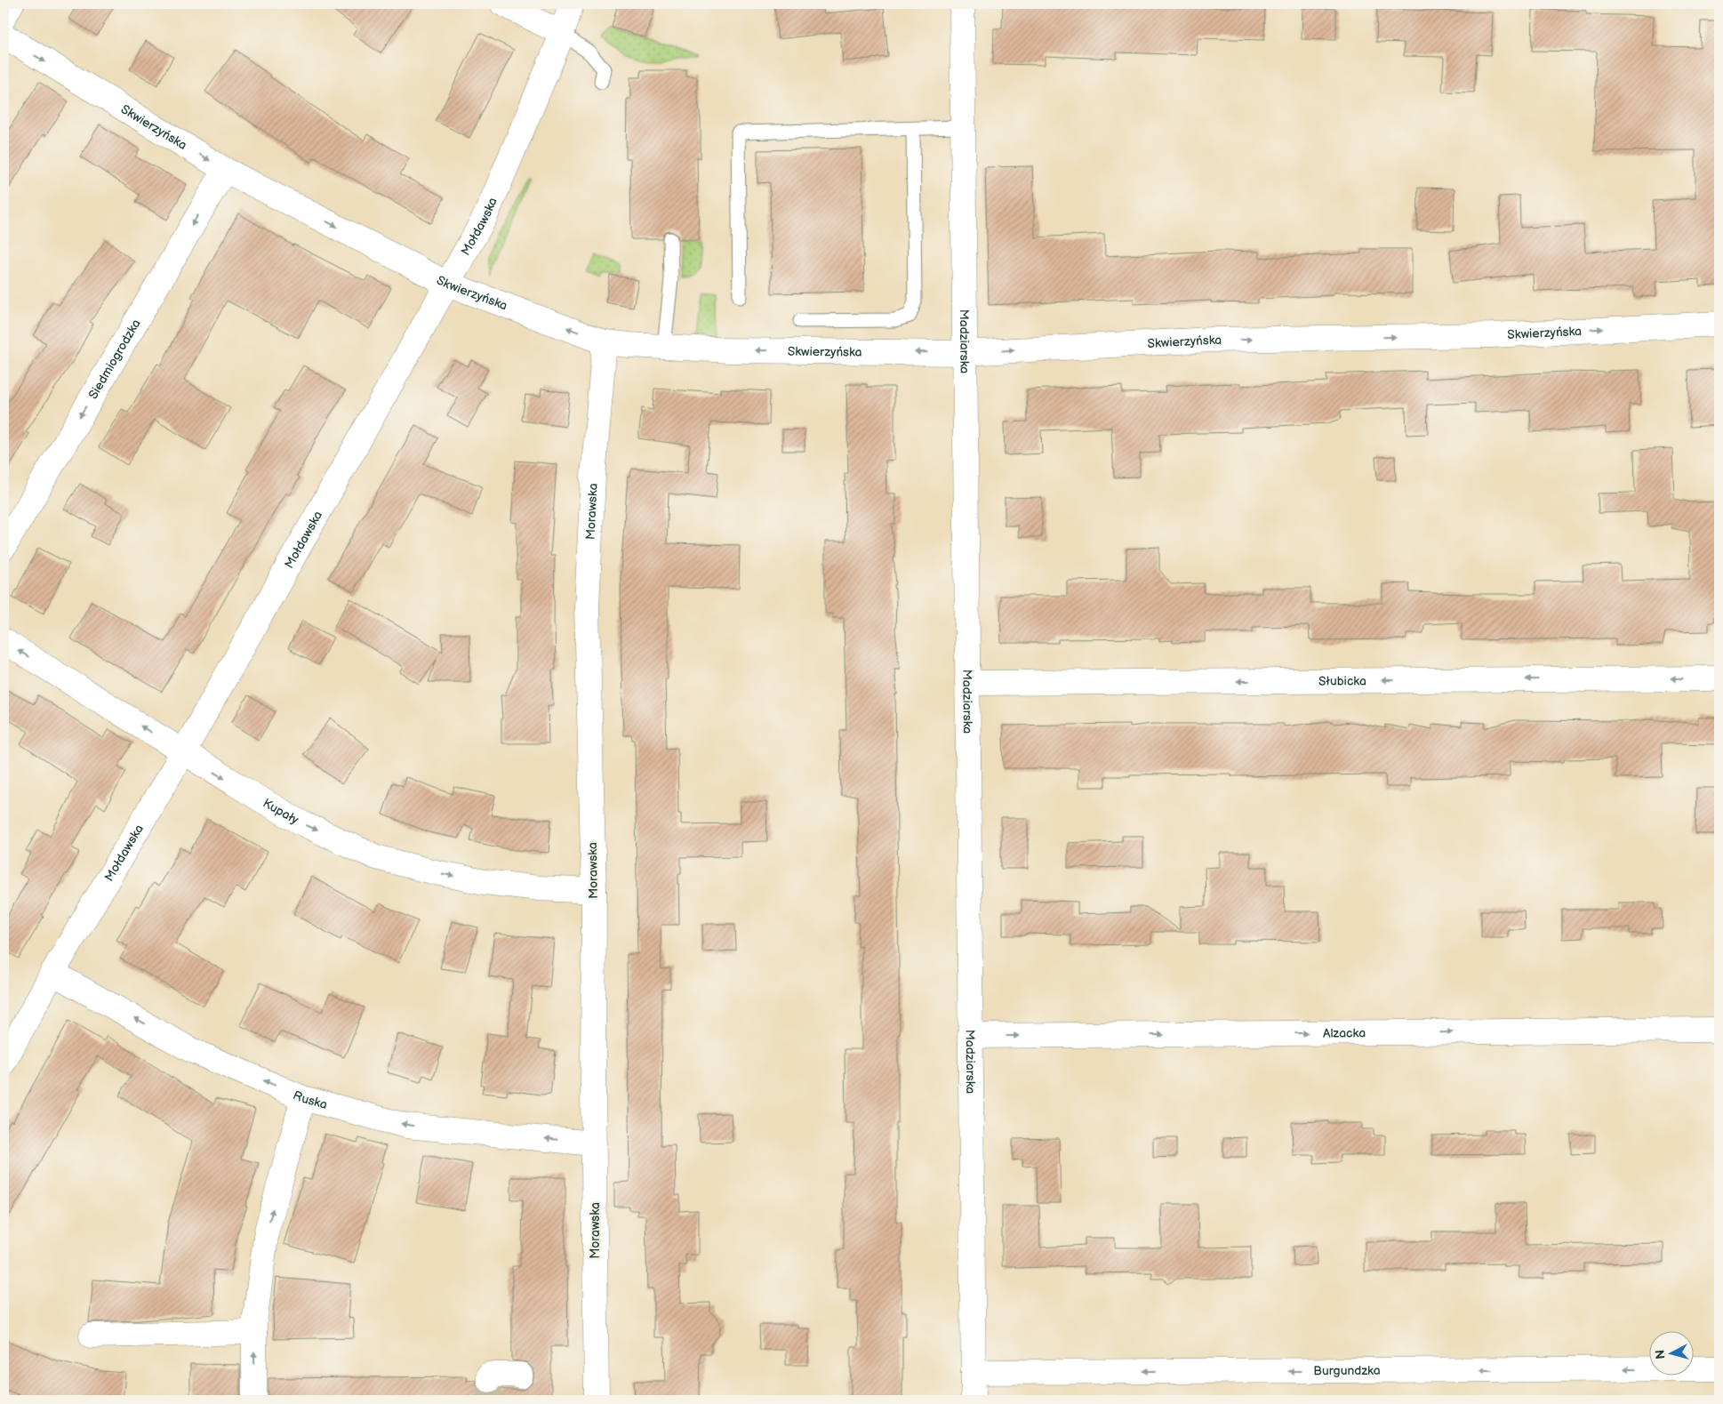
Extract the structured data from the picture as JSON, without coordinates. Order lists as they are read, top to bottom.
{
  "streets": {
    "street": [
      "Skwierzyńska",
      "Mołdawska",
      "Madziarska",
      "Siedmiogrodzka",
      "Morawska",
      "Słubicka",
      "Kupały",
      "Alzacka",
      "Ruska",
      "Burgundzka"
    ]
  },
  "crossings": [
    ["Skwierzyńska", "Mołdawska"],
    ["Skwierzyńska", "Madziarska"],
    ["Skwierzyńska", "Siedmiogrodzka"],
    ["Skwierzyńska", "Morawska"],
    ["Mołdawska", "Kupały"],
    ["Mołdawska", "Ruska"],
    ["Madziarska", "Słubicka"],
    ["Madziarska", "Alzacka"],
    ["Madziarska", "Burgundzka"],
    ["Morawska", "Kupały"],
    ["Morawska", "Ruska"]
  ],
  "one_way": [
    "Siedmiogrodzka",
    "Słubicka",
    "Alzacka",
    "Ruska",
    "Burgundzka"
  ],
  "north": "left"
}
